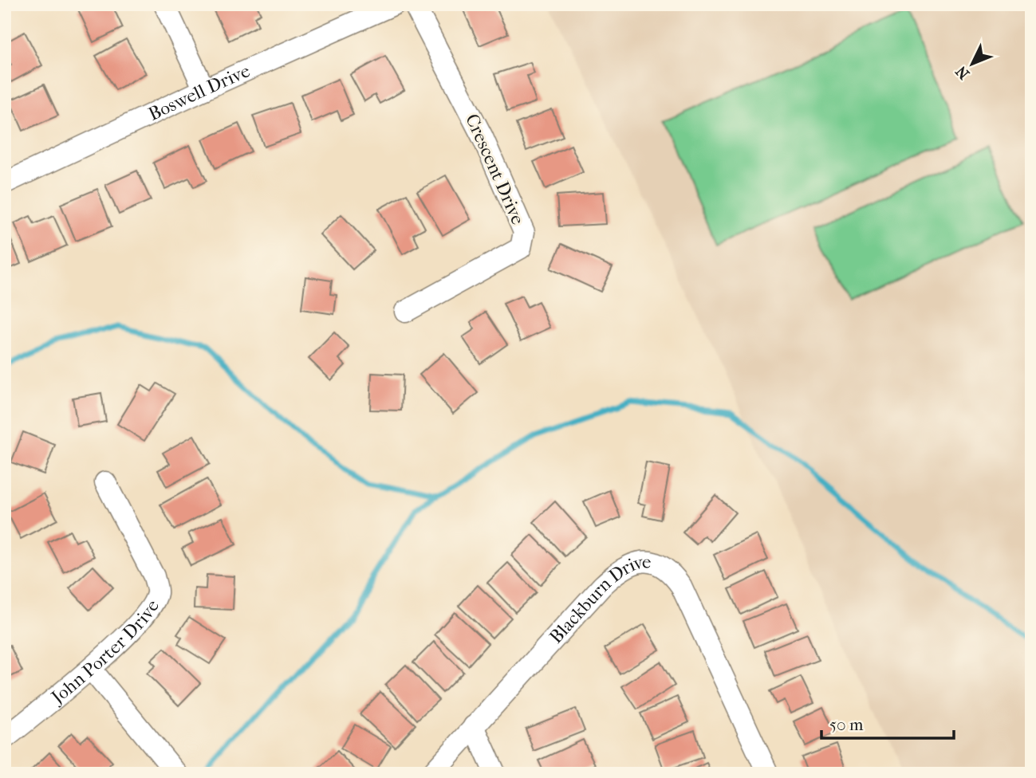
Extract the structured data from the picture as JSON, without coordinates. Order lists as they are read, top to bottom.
{
  "streets": {
    "street": [
      "Boswell Drive",
      "Crescent Drive",
      "Blackburn Drive",
      "John Porter Drive"
    ]
  },
  "scale_bar": "50 m",
  "north": "bottom left"
}
